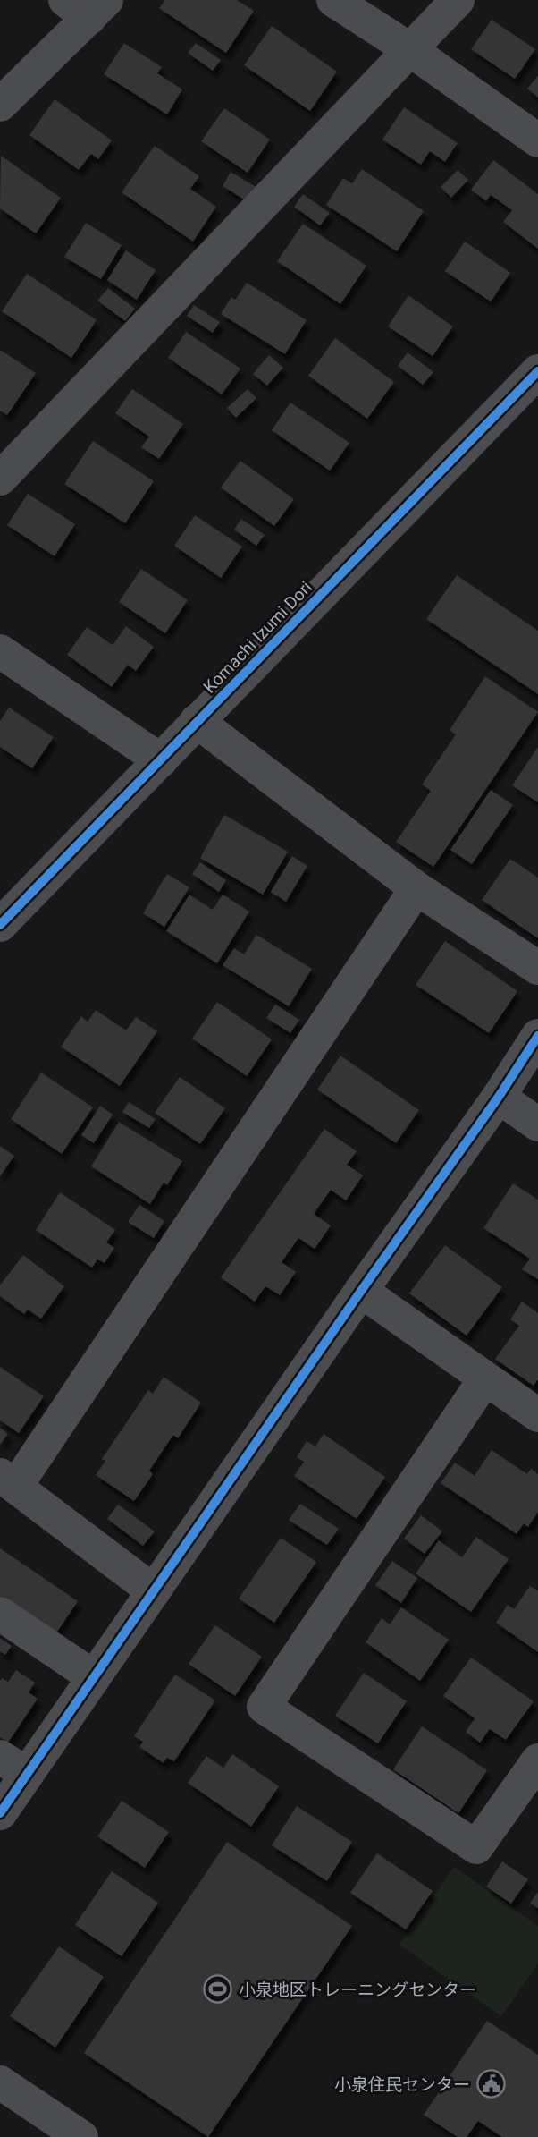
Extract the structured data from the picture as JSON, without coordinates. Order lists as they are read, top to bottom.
{
  "streets": {
    "street": ["Komachi Izumi Dori"]
  },
  "places": {
    "sports": ["小泉地区トレーニングセンター"],
    "public building": ["小泉住民センター"]
  }
}
